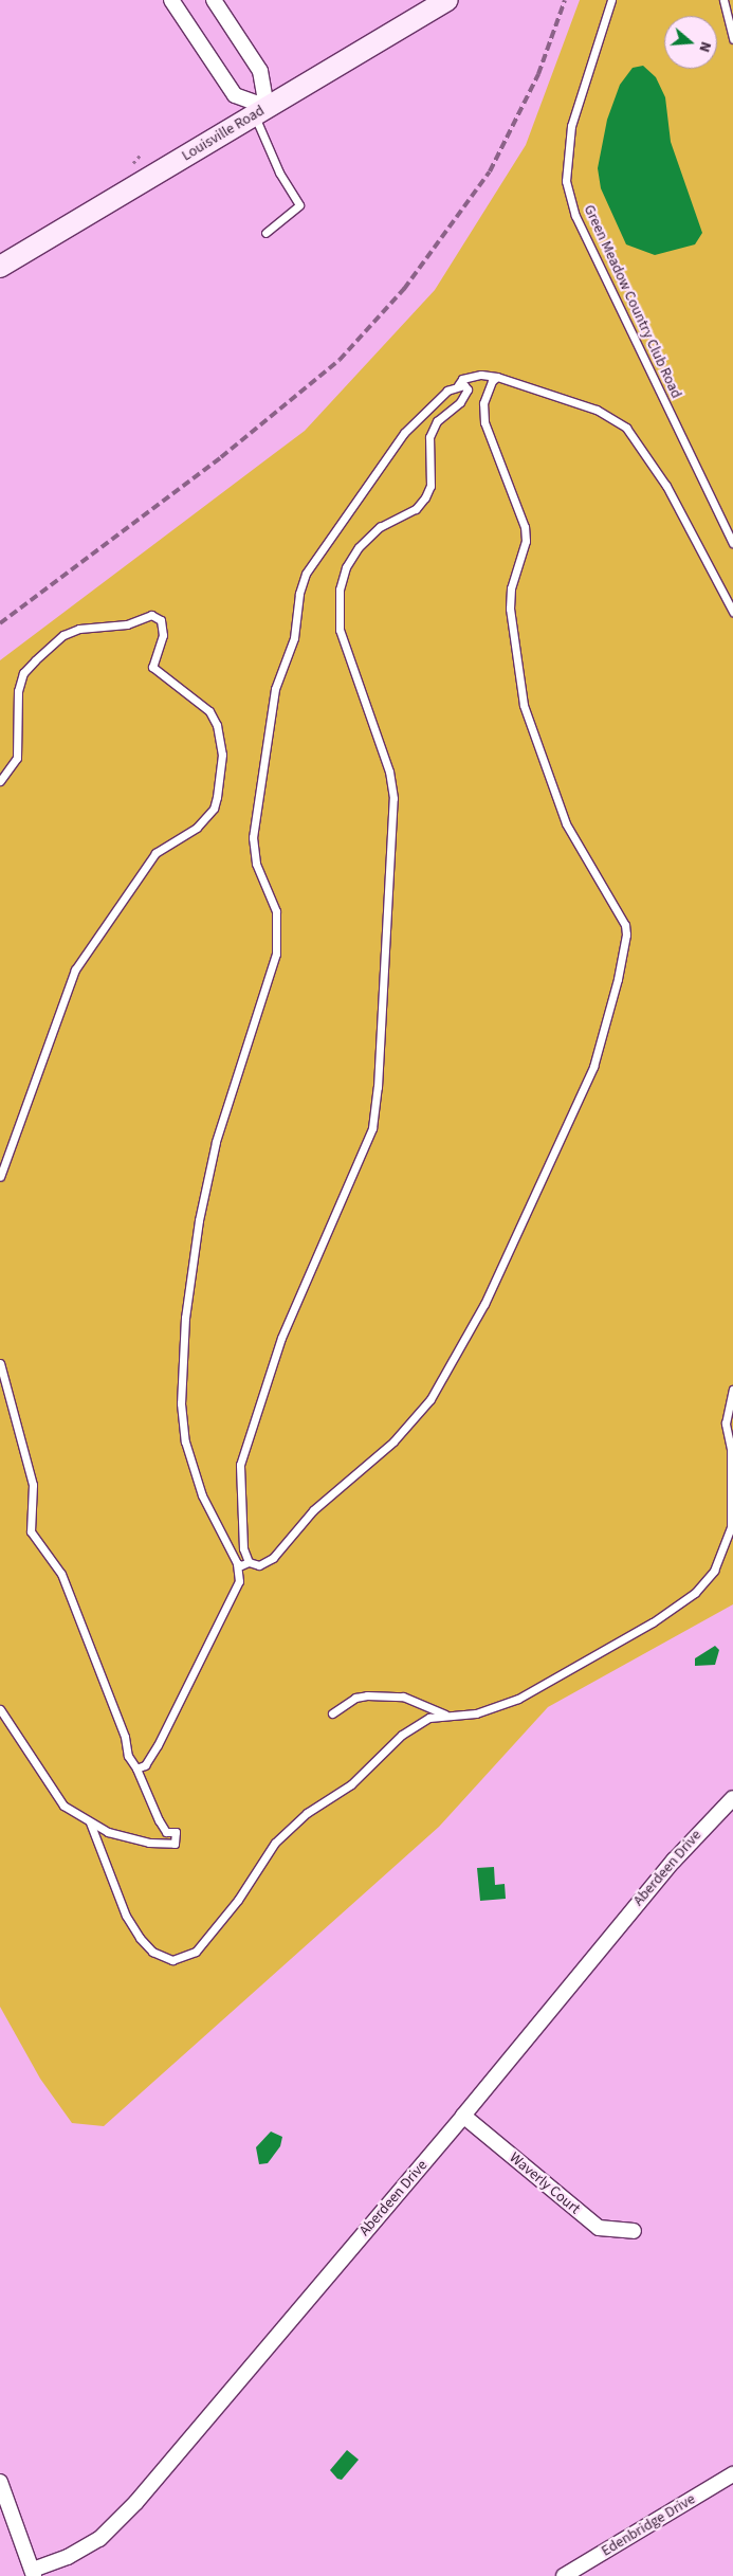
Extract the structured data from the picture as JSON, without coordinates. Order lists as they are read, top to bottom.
{
  "streets": {
    "main road": ["Louisville Road"],
    "street": ["Aberdeen Drive", "Waverly Court", "Edenbridge Drive"],
    "lane": ["Green Meadow Country Club Road"]
  },
  "crossings": [
    ["Aberdeen Drive", "Waverly Court"]
  ],
  "north": "right"
}
